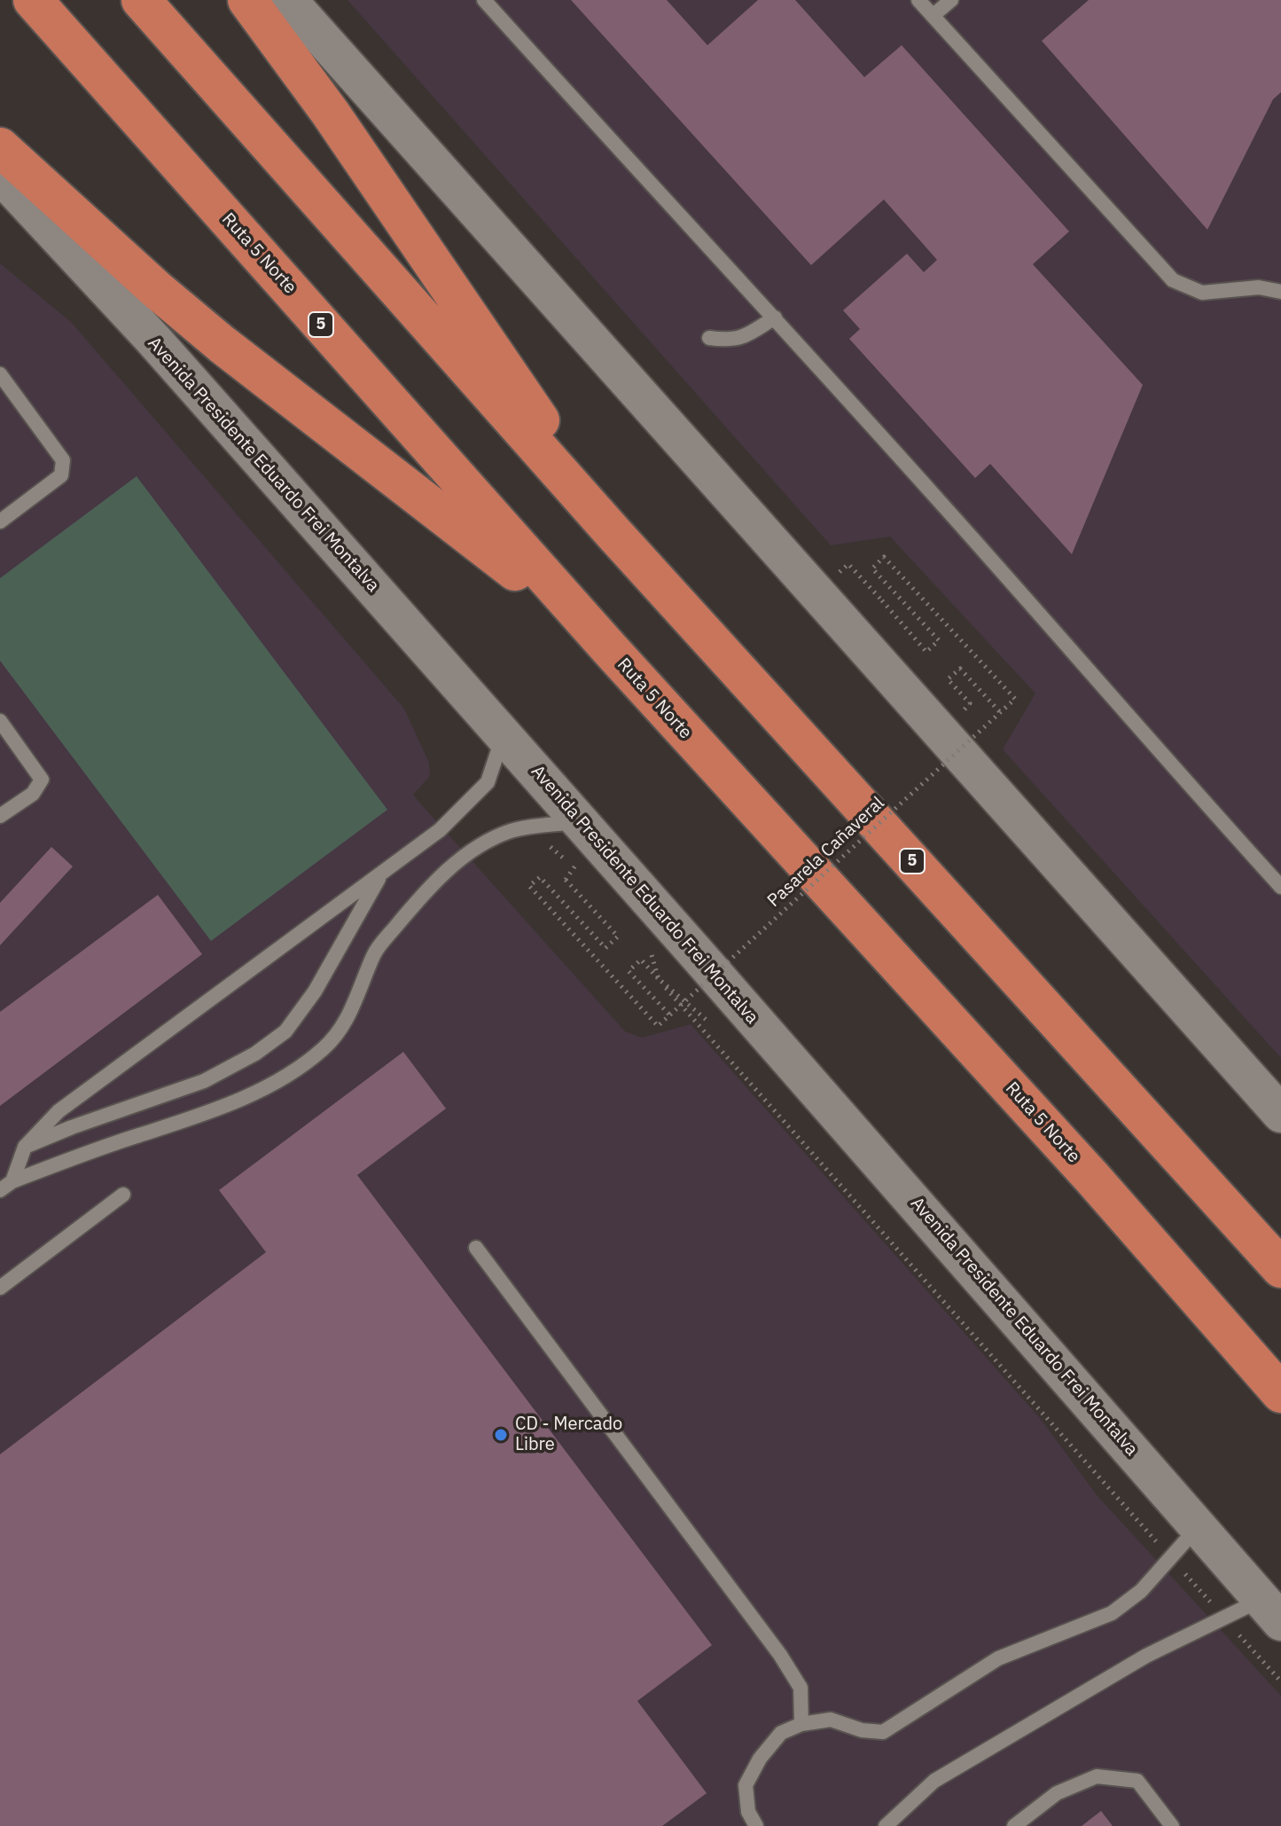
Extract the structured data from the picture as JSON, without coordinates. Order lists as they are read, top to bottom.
{
  "streets": {
    "highway": ["Ruta 5 Norte", "5"],
    "main road": ["Avenida Presidente Eduardo Frei Montalva"],
    "path": ["Pasarela Cañaveral"]
  },
  "places": ["CD - Mercado Libre"]
}
